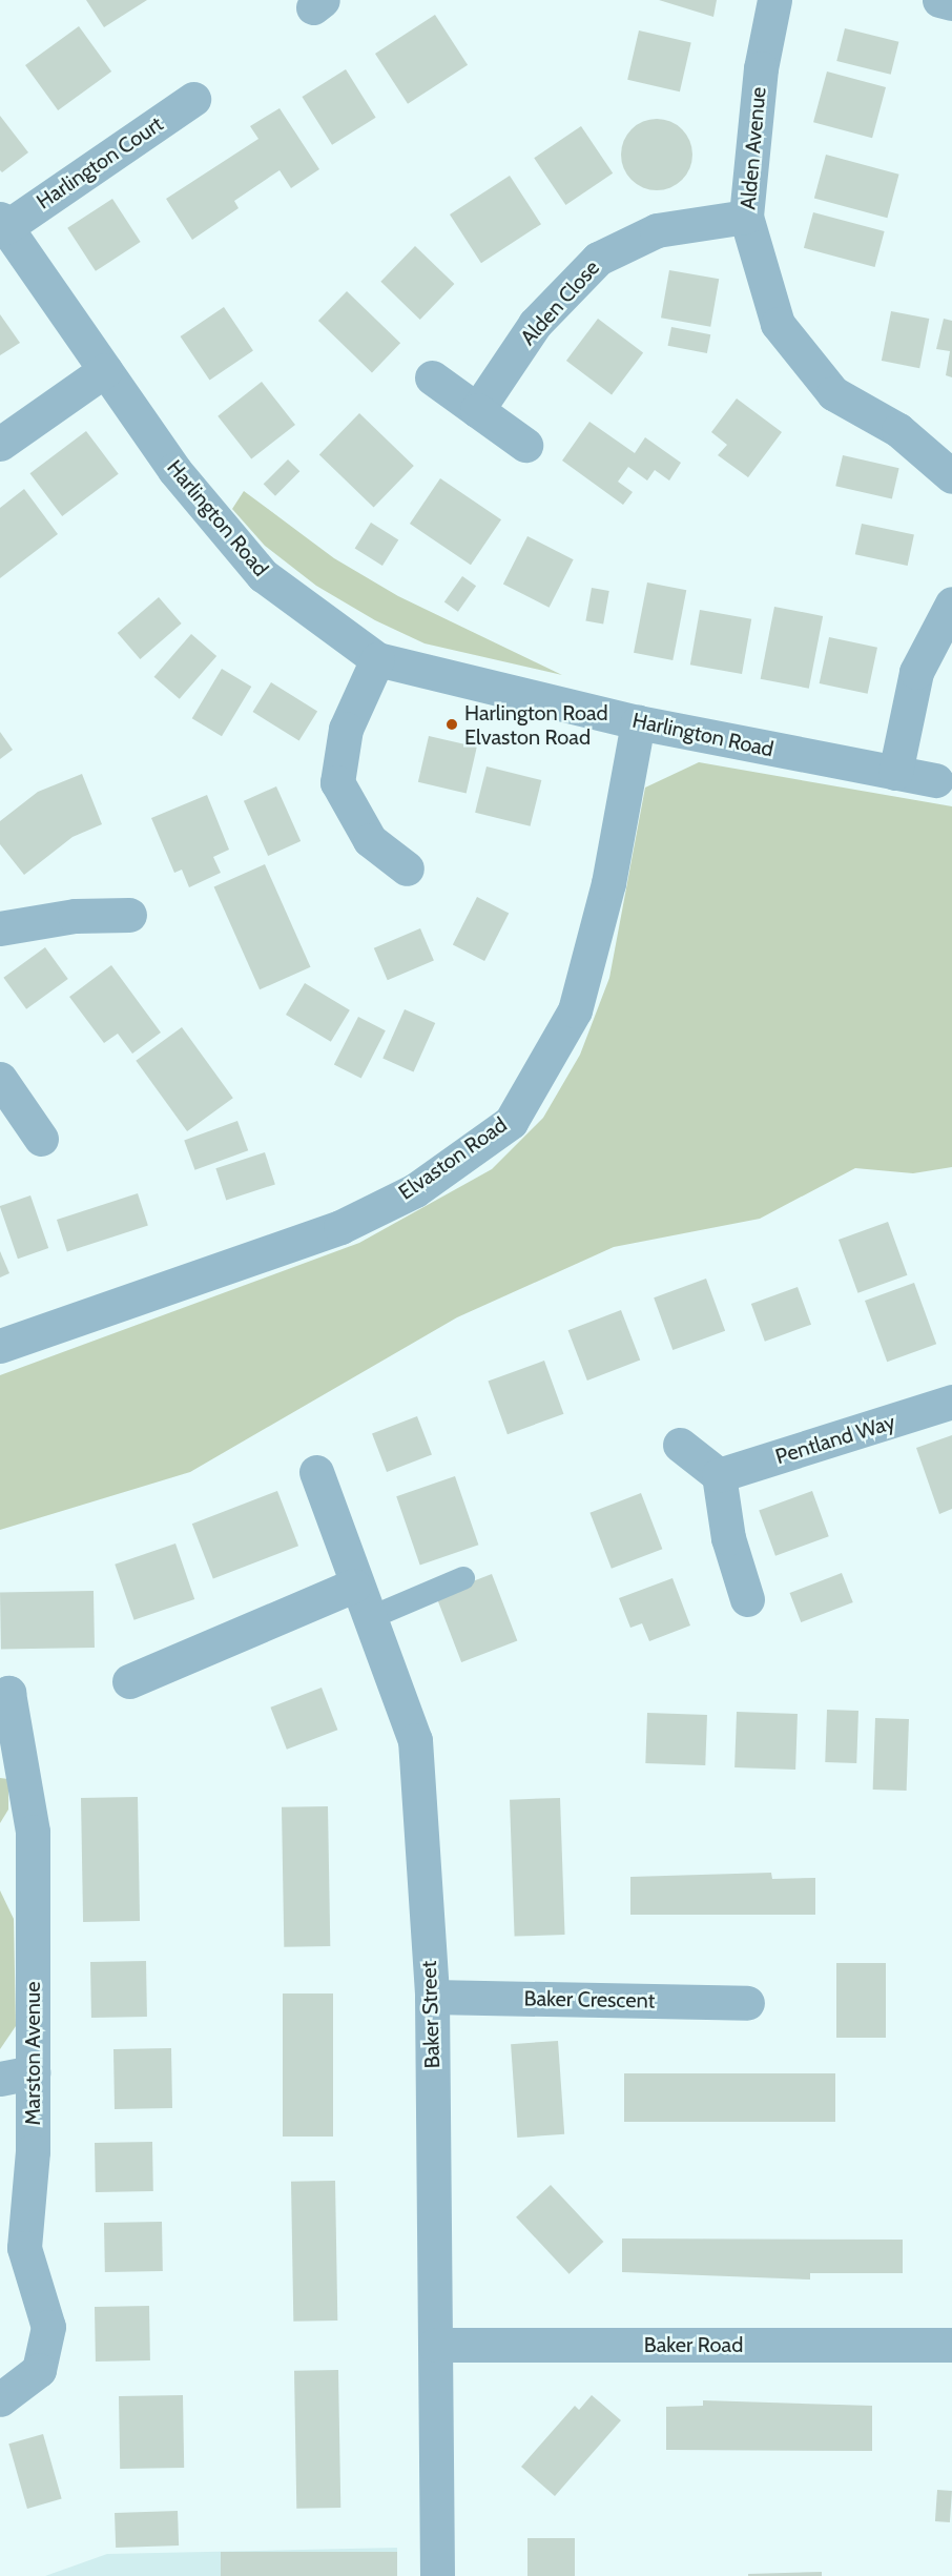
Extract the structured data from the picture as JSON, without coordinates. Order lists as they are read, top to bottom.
{
  "streets": {
    "street": [
      "Alden Avenue",
      "Harlington Court",
      "Alden Close",
      "Harlington Road",
      "Elvaston Road",
      "Pentland Way",
      "Baker Crescent",
      "Baker Street",
      "Marston Avenue",
      "Baker Road"
    ]
  },
  "crossings": [
    ["Alden Avenue", "Alden Close"],
    ["Harlington Court", "Harlington Road"],
    ["Harlington Road", "Elvaston Road"],
    ["Baker Crescent", "Baker Street"],
    ["Baker Street", "Baker Road"]
  ],
  "places": ["Harlington Road Elvaston Road"]
}
